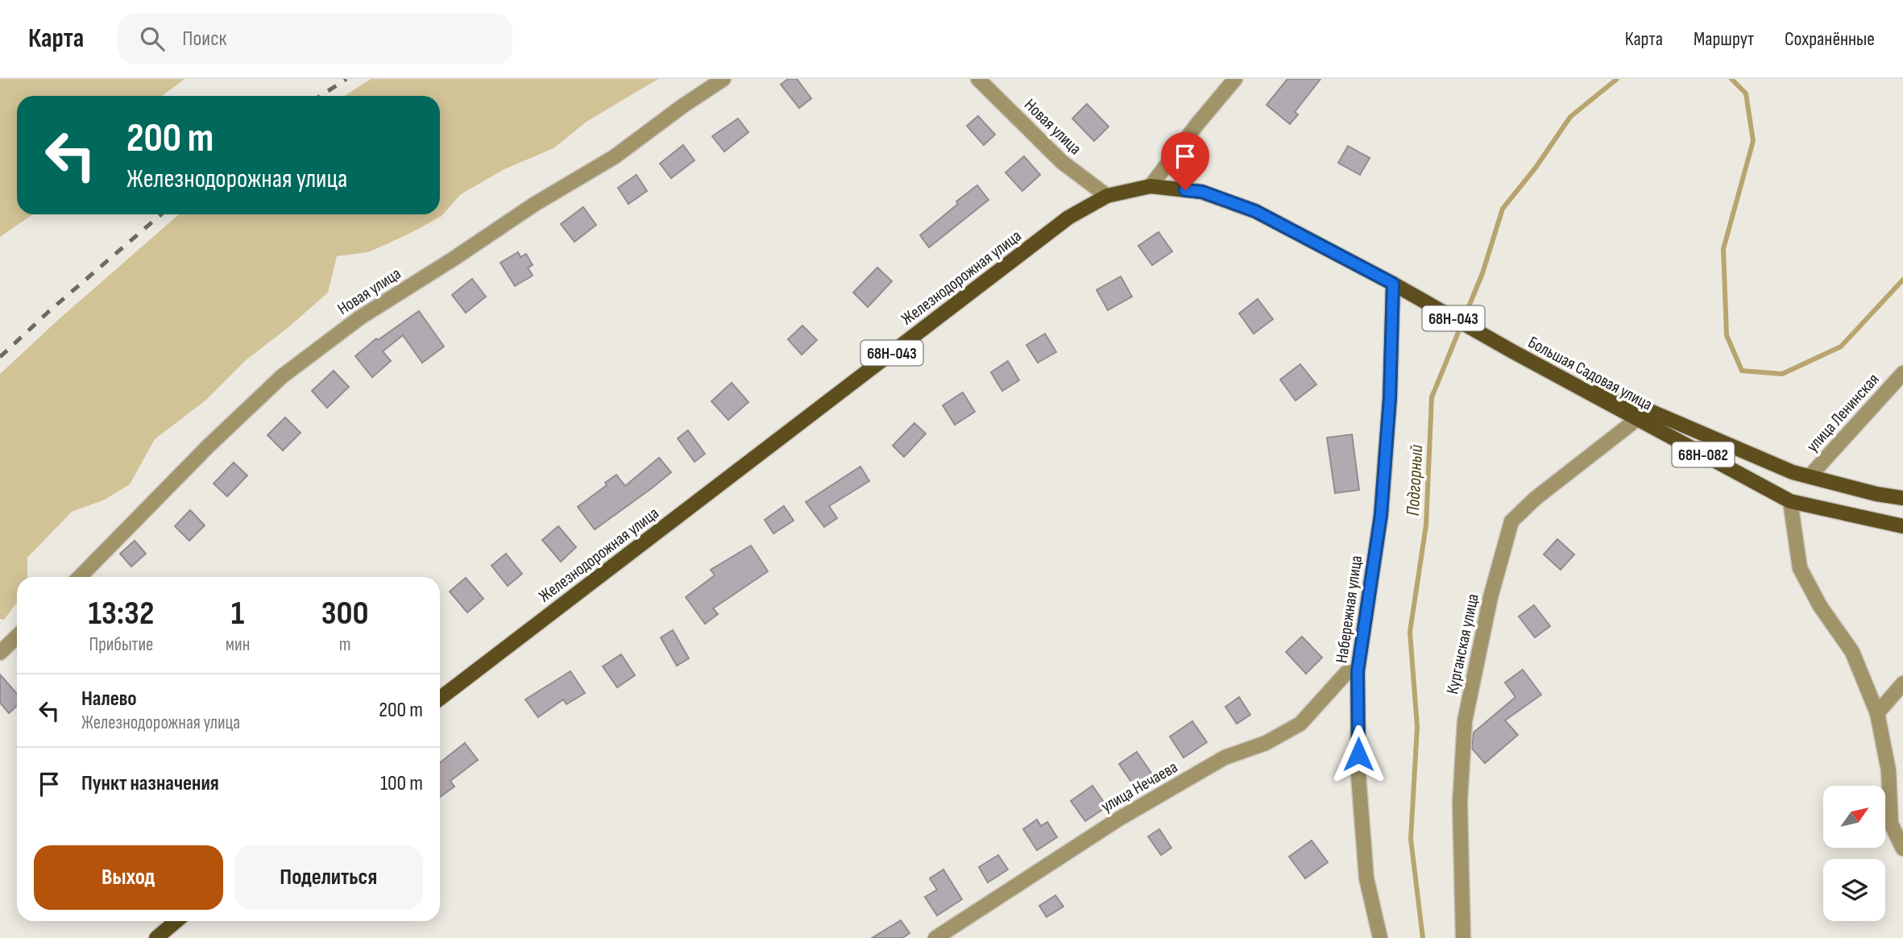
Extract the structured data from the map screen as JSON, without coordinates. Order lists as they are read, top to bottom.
{
  "streets": {
    "main road": [
      "Железнодорожная улица",
      "68Н-043",
      "Большая Садовая улица",
      "68Н-082"
    ],
    "street": [
      "Новая улица",
      "улица Ленинская",
      "Набережная улица",
      "Курганская улица",
      "улица Нечаева"
    ]
  },
  "crossings": [
    ["Новая улица", "Железнодорожная улица"],
    ["Железнодорожная улица", "68Н-043"],
    ["Железнодорожная улица", "Набережная улица"],
    ["68Н-043", "Большая Садовая улица"],
    ["68Н-043", "Набережная улица"],
    ["Большая Садовая улица", "улица Ленинская"],
    ["Большая Садовая улица", "Курганская улица"],
    ["Набережная улица", "улица Нечаева"]
  ],
  "water": ["Подгорный"],
  "north": "top right",
  "page": {
    "header": "Карта",
    "search": "Поиск",
    "nav": ["Карта", "Маршрут", "Сохранённые"],
    "turn": ["200 m", "Железнодорожная улица"],
    "eta": [
      "13:32",
      "Прибытие",
      "1",
      "мин",
      "300",
      "m"
    ],
    "list": [
      {
        "name": "Налево",
        "note": "Железнодорожная улица",
        "value": "200 m"
      },
      {
        "name": "Пункт назначения",
        "value": "100 m"
      }
    ],
    "buttons": ["Выход", "Поделиться"]
  }
}
